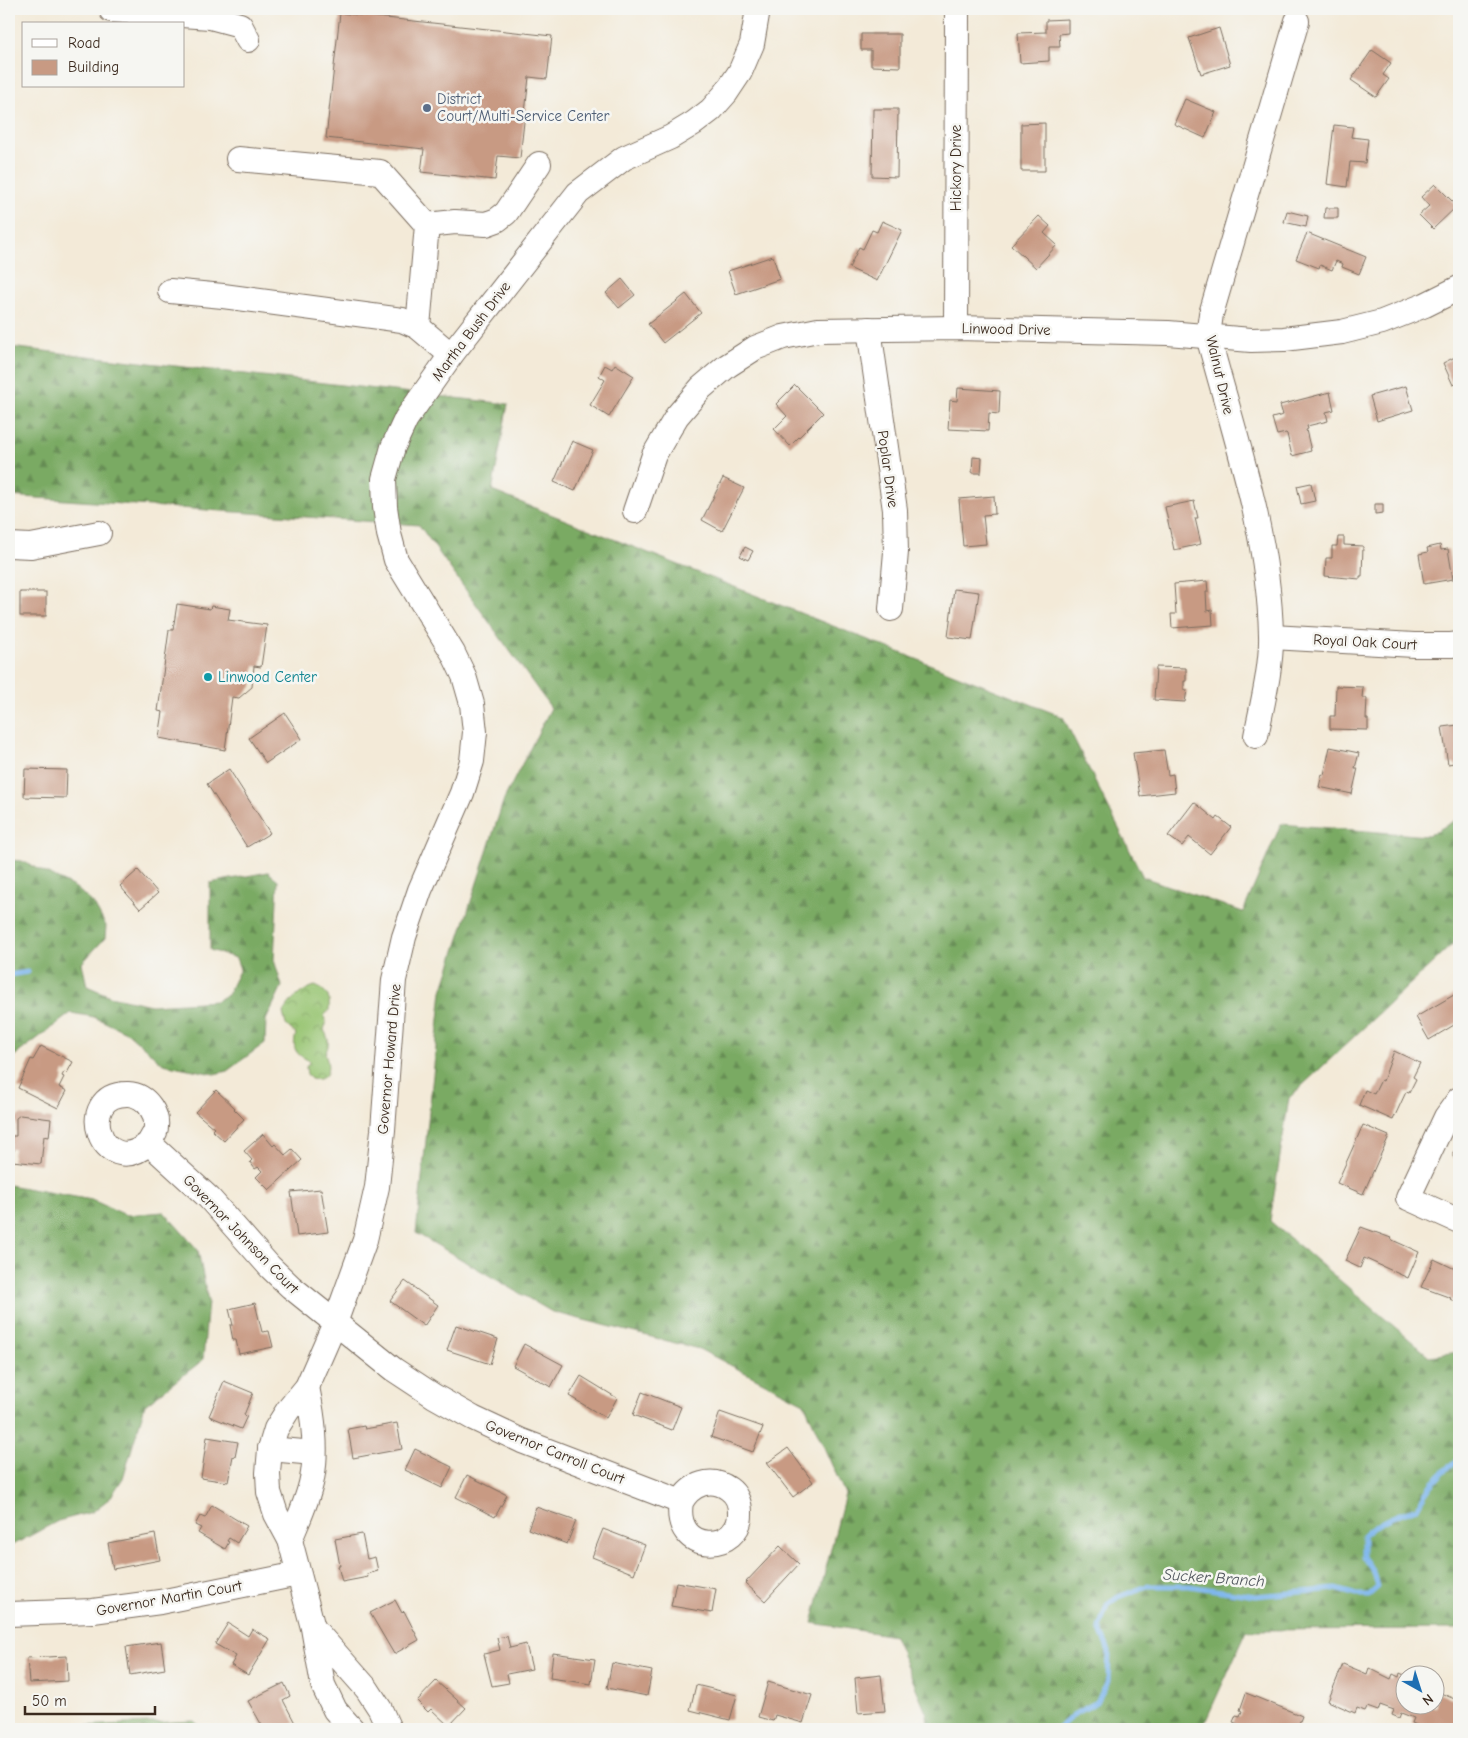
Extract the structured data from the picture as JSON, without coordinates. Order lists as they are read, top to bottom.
{
  "streets": {
    "street": [
      "Hickory Drive",
      "Linwood Drive",
      "Martha Bush Drive",
      "Walnut Drive",
      "Poplar Drive",
      "Royal Oak Court",
      "Governor Howard Drive",
      "Governor Johnson Court",
      "Governor Carroll Court",
      "Governor Martin Court"
    ]
  },
  "crossings": [
    ["Hickory Drive", "Linwood Drive"],
    ["Linwood Drive", "Walnut Drive"],
    ["Linwood Drive", "Poplar Drive"],
    ["Martha Bush Drive", "Governor Howard Drive"],
    ["Walnut Drive", "Royal Oak Court"],
    ["Governor Howard Drive", "Governor Johnson Court"],
    ["Governor Howard Drive", "Governor Carroll Court"],
    ["Governor Howard Drive", "Governor Martin Court"],
    ["Governor Johnson Court", "Governor Carroll Court"]
  ],
  "water": ["Sucker Branch"],
  "places": ["District Court/Multi-Service Center", "Linwood Center"],
  "legend": ["Road", "Building"],
  "scale_bar": "50 m",
  "north": "bottom right"
}
